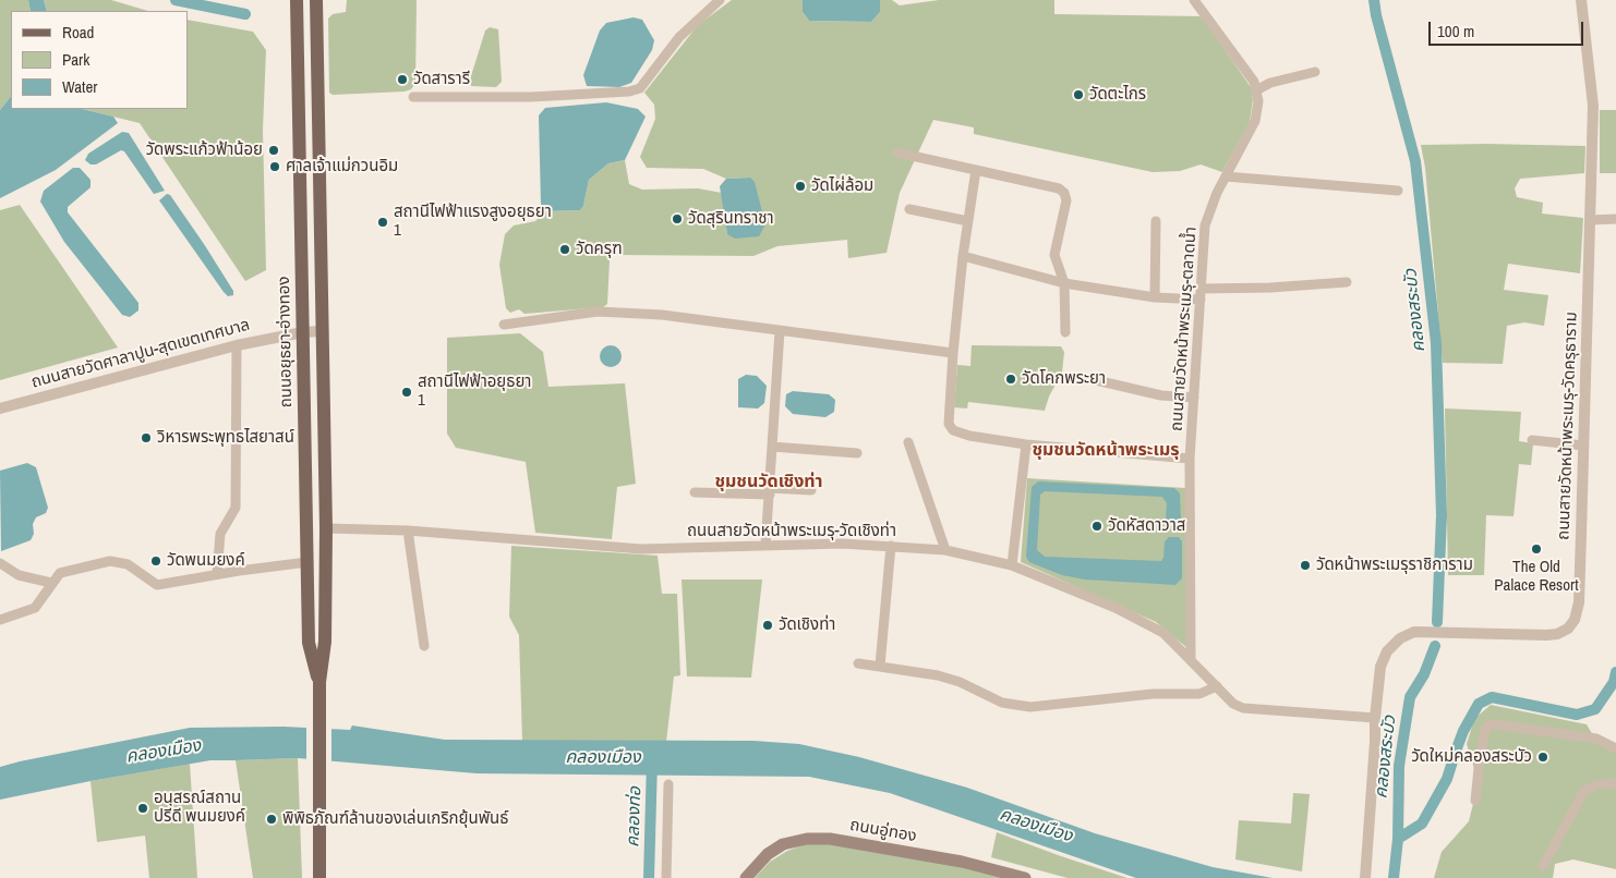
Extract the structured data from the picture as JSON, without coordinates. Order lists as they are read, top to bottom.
{
  "streets": {
    "main road": ["ถนนอยุธยา-อ่างทอง", "ถนนอู่ทอง"],
    "street": [
      "ถนนสายวัดหน้าพระเมรุ-ตลาดน้ำ",
      "ถนนสายวัดศาลาปูน-สุดเขตเทศบาล",
      "ถนนสายวัดหน้าพระเมรุ-วัดครุธาราม",
      "ถนนสายวัดหน้าพระเมรุ-วัดเชิงท่า"
    ]
  },
  "crossings": [
    ["ถนนสายวัดหน้าพระเมรุ-ตลาดน้ำ", "ถนนสายวัดหน้าพระเมรุ-วัดเชิงท่า"],
    ["ถนนอยุธยา-อ่างทอง", "ถนนสายวัดศาลาปูน-สุดเขตเทศบาล"],
    ["ถนนอยุธยา-อ่างทอง", "ถนนสายวัดหน้าพระเมรุ-วัดเชิงท่า"],
    ["ถนนสายวัดหน้าพระเมรุ-วัดครุธาราม", "ถนนสายวัดหน้าพระเมรุ-วัดเชิงท่า"]
  ],
  "districts": ["ชุมชนวัดหน้าพระเมรุ", "ชุมชนวัดเชิงท่า"],
  "water": ["คลองสระบัว", "คลองเมือง", "คลองท่อ"],
  "places": [
    "วัดสารารี",
    "วัดตะไกร",
    "วัดพระแก้วฟ้าน้อย",
    "ศาลเจ้าแม่กวนอิม",
    "วัดไผ่ล้อม",
    "วัดสุรินทราชา",
    "สถานีไฟฟ้าแรงสูงอยุธยา 1",
    "วัดครุฑ",
    "วัดโคกพระยา",
    "สถานีไฟฟ้าอยุธยา 1",
    "วิหารพระพุทธไสยาสน์",
    "วัดหัสดาวาส",
    "The Old Palace Resort",
    "วัดพนมยงค์",
    "วัดหน้าพระเมรุราชิการาม",
    "วัดเชิงท่า",
    "วัดใหม่คลองสระบัว",
    "อนุสรณ์สถาน ปรีดี พนมยงค์",
    "พิพิธภัณฑ์ล้านของเล่นเกริกยุ้นพันธ์"
  ],
  "legend": ["Road", "Park", "Water"],
  "scale_bar": "100 m"
}
